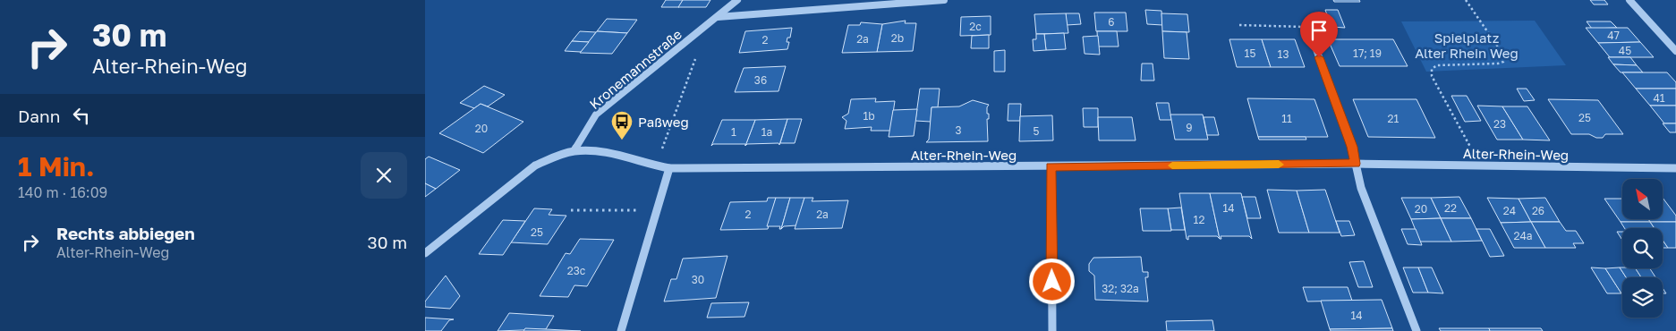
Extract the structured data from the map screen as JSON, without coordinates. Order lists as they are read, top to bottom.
{
  "streets": {
    "street": ["Kronemannstraße", "Alter-Rhein-Weg"]
  },
  "crossings": [
    ["Kronemannstraße", "Alter-Rhein-Weg"]
  ],
  "parks": ["Spielplatz Alter Rhein Weg"],
  "places": {
    "bus stop": ["Paßweg"]
  },
  "house_numbers": [
    "6",
    "2c",
    "47",
    "2b",
    "2a",
    "2",
    "45",
    "15",
    "17; 19",
    "13",
    "36",
    "41",
    "1b",
    "25",
    "11",
    "21",
    "23",
    "9",
    "20",
    "3",
    "5",
    "1",
    "1a",
    "14",
    "22",
    "20",
    "24",
    "26",
    "2",
    "2a",
    "12",
    "25",
    "24a",
    "23c",
    "30",
    "32; 32a",
    "14"
  ],
  "north": "top left",
  "page": {
    "turn": ["30 m", "Alter-Rhein-Weg"],
    "then": "Dann",
    "heading": ["1 Min.", "140 m · 16:09"],
    "list": [
      {
        "name": "Rechts abbiegen",
        "note": "Alter-Rhein-Weg",
        "value": "30 m"
      }
    ]
  }
}
